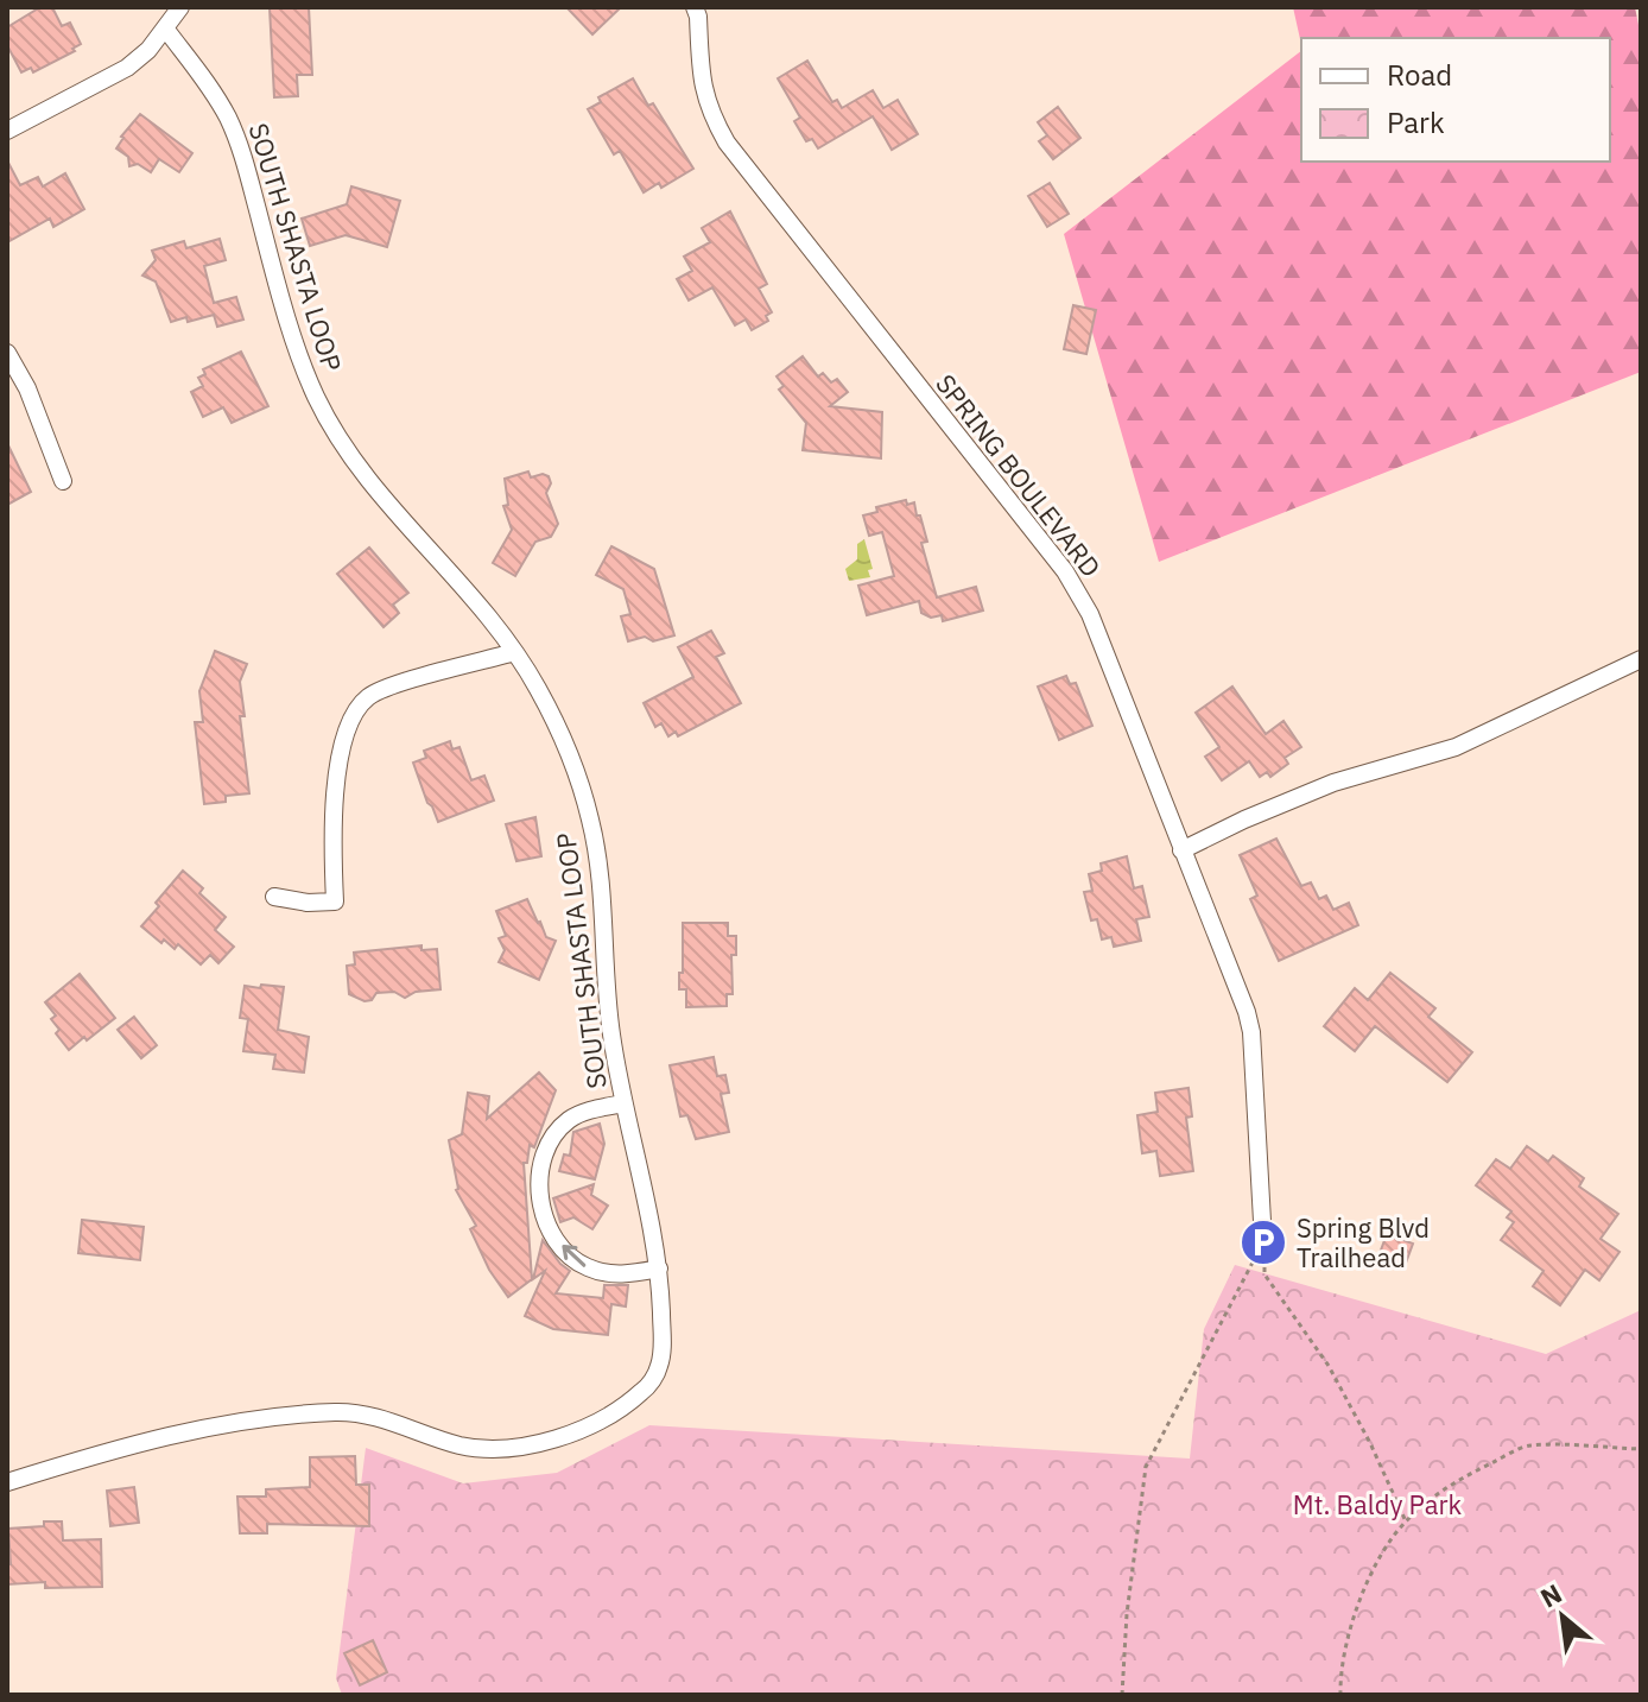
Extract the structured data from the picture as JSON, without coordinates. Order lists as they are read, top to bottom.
{
  "streets": {
    "street": ["SOUTH SHASTA LOOP", "SPRING BOULEVARD"]
  },
  "parks": ["Mt. Baldy Park"],
  "places": {
    "parking": ["Spring Blvd Trailhead"]
  },
  "legend": ["Road", "Park"],
  "north": "top left"
}
